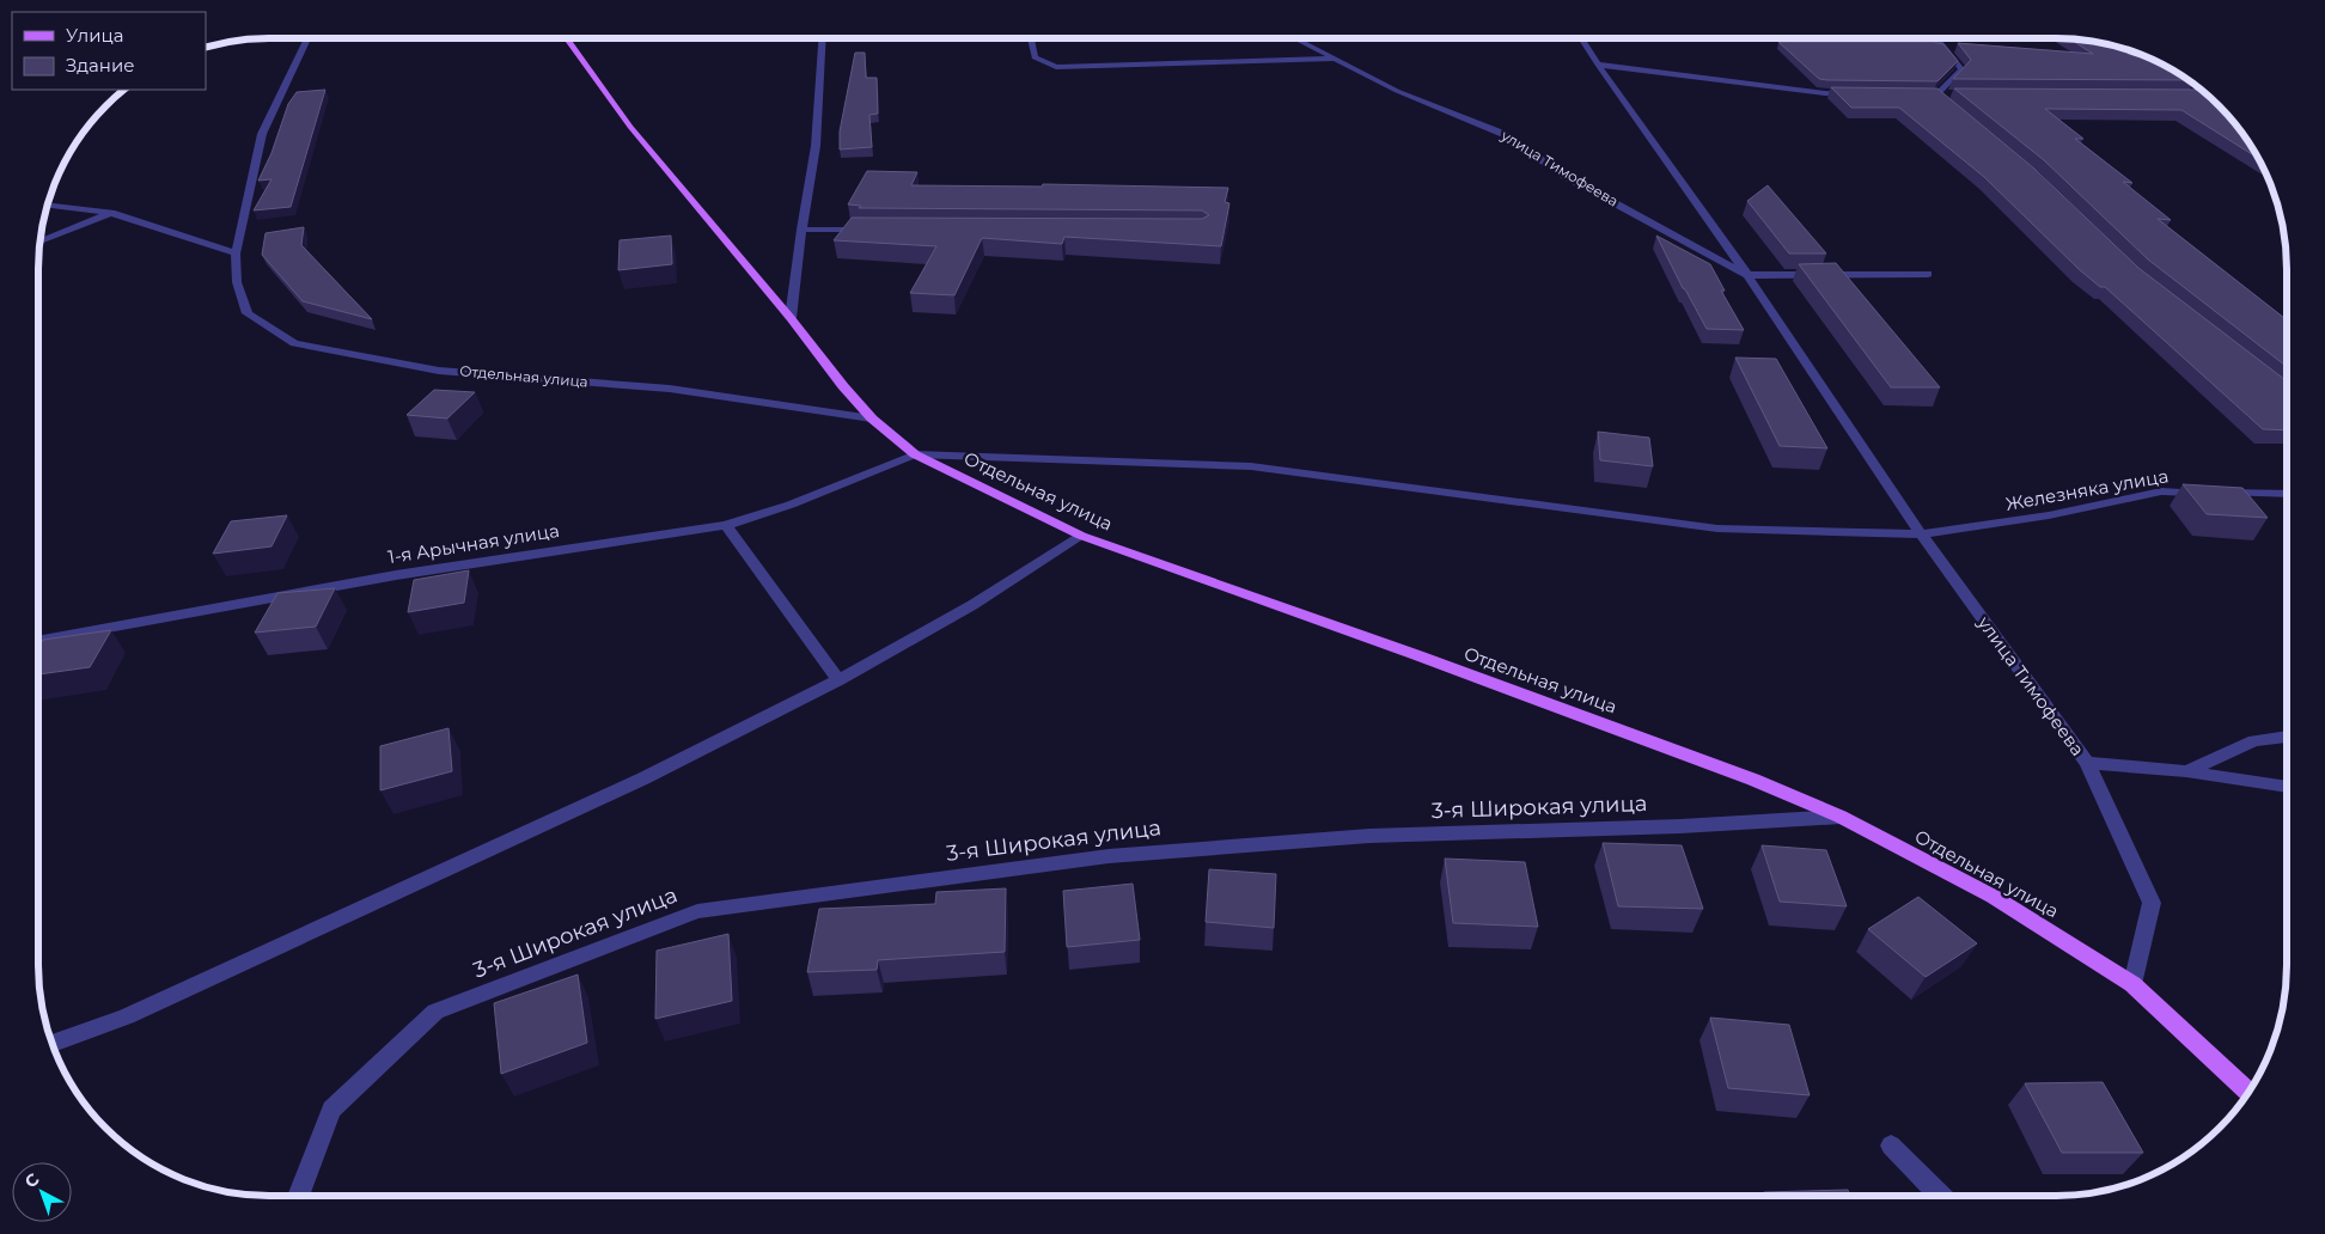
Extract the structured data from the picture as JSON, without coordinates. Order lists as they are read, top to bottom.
{
  "streets": {
    "main road": ["Отдельная улица"],
    "street": [
      "улица Тимофеева",
      "Железняка улица",
      "1-я Арычная улица",
      "3-я Широкая улица"
    ]
  },
  "crossings": [
    ["улица Тимофеева", "Отдельная улица"],
    ["улица Тимофеева", "Железняка улица"],
    ["Отдельная улица", "Железняка улица"],
    ["Отдельная улица", "1-я Арычная улица"],
    ["Отдельная улица", "3-я Широкая улица"]
  ],
  "legend": ["Улица", "Здание"],
  "north": "top left"
}
